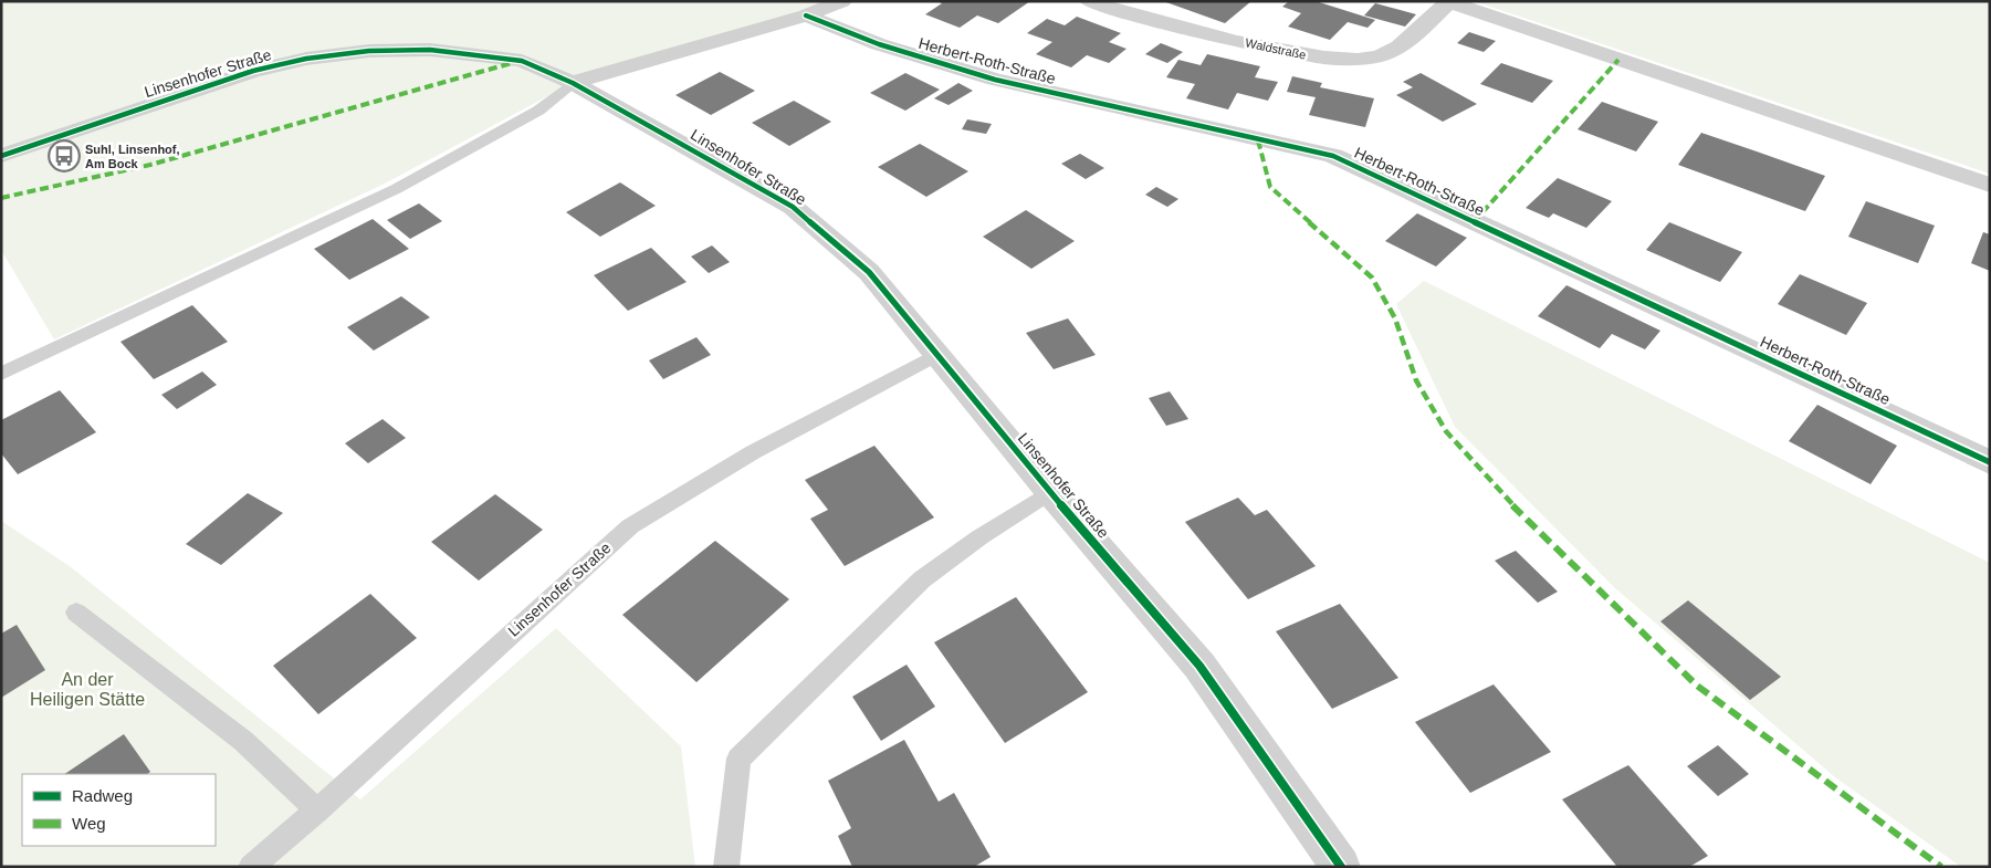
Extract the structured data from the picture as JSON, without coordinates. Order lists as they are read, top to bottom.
{
  "streets": {
    "street": ["Waldstraße", "Herbert-Roth-Straße", "Linsenhofer Straße"]
  },
  "parks": ["An der Heiligen Stätte"],
  "places": {
    "bus stop": ["Suhl, Linsenhof, Am Bock"]
  },
  "legend": ["Radweg", "Weg"]
}
